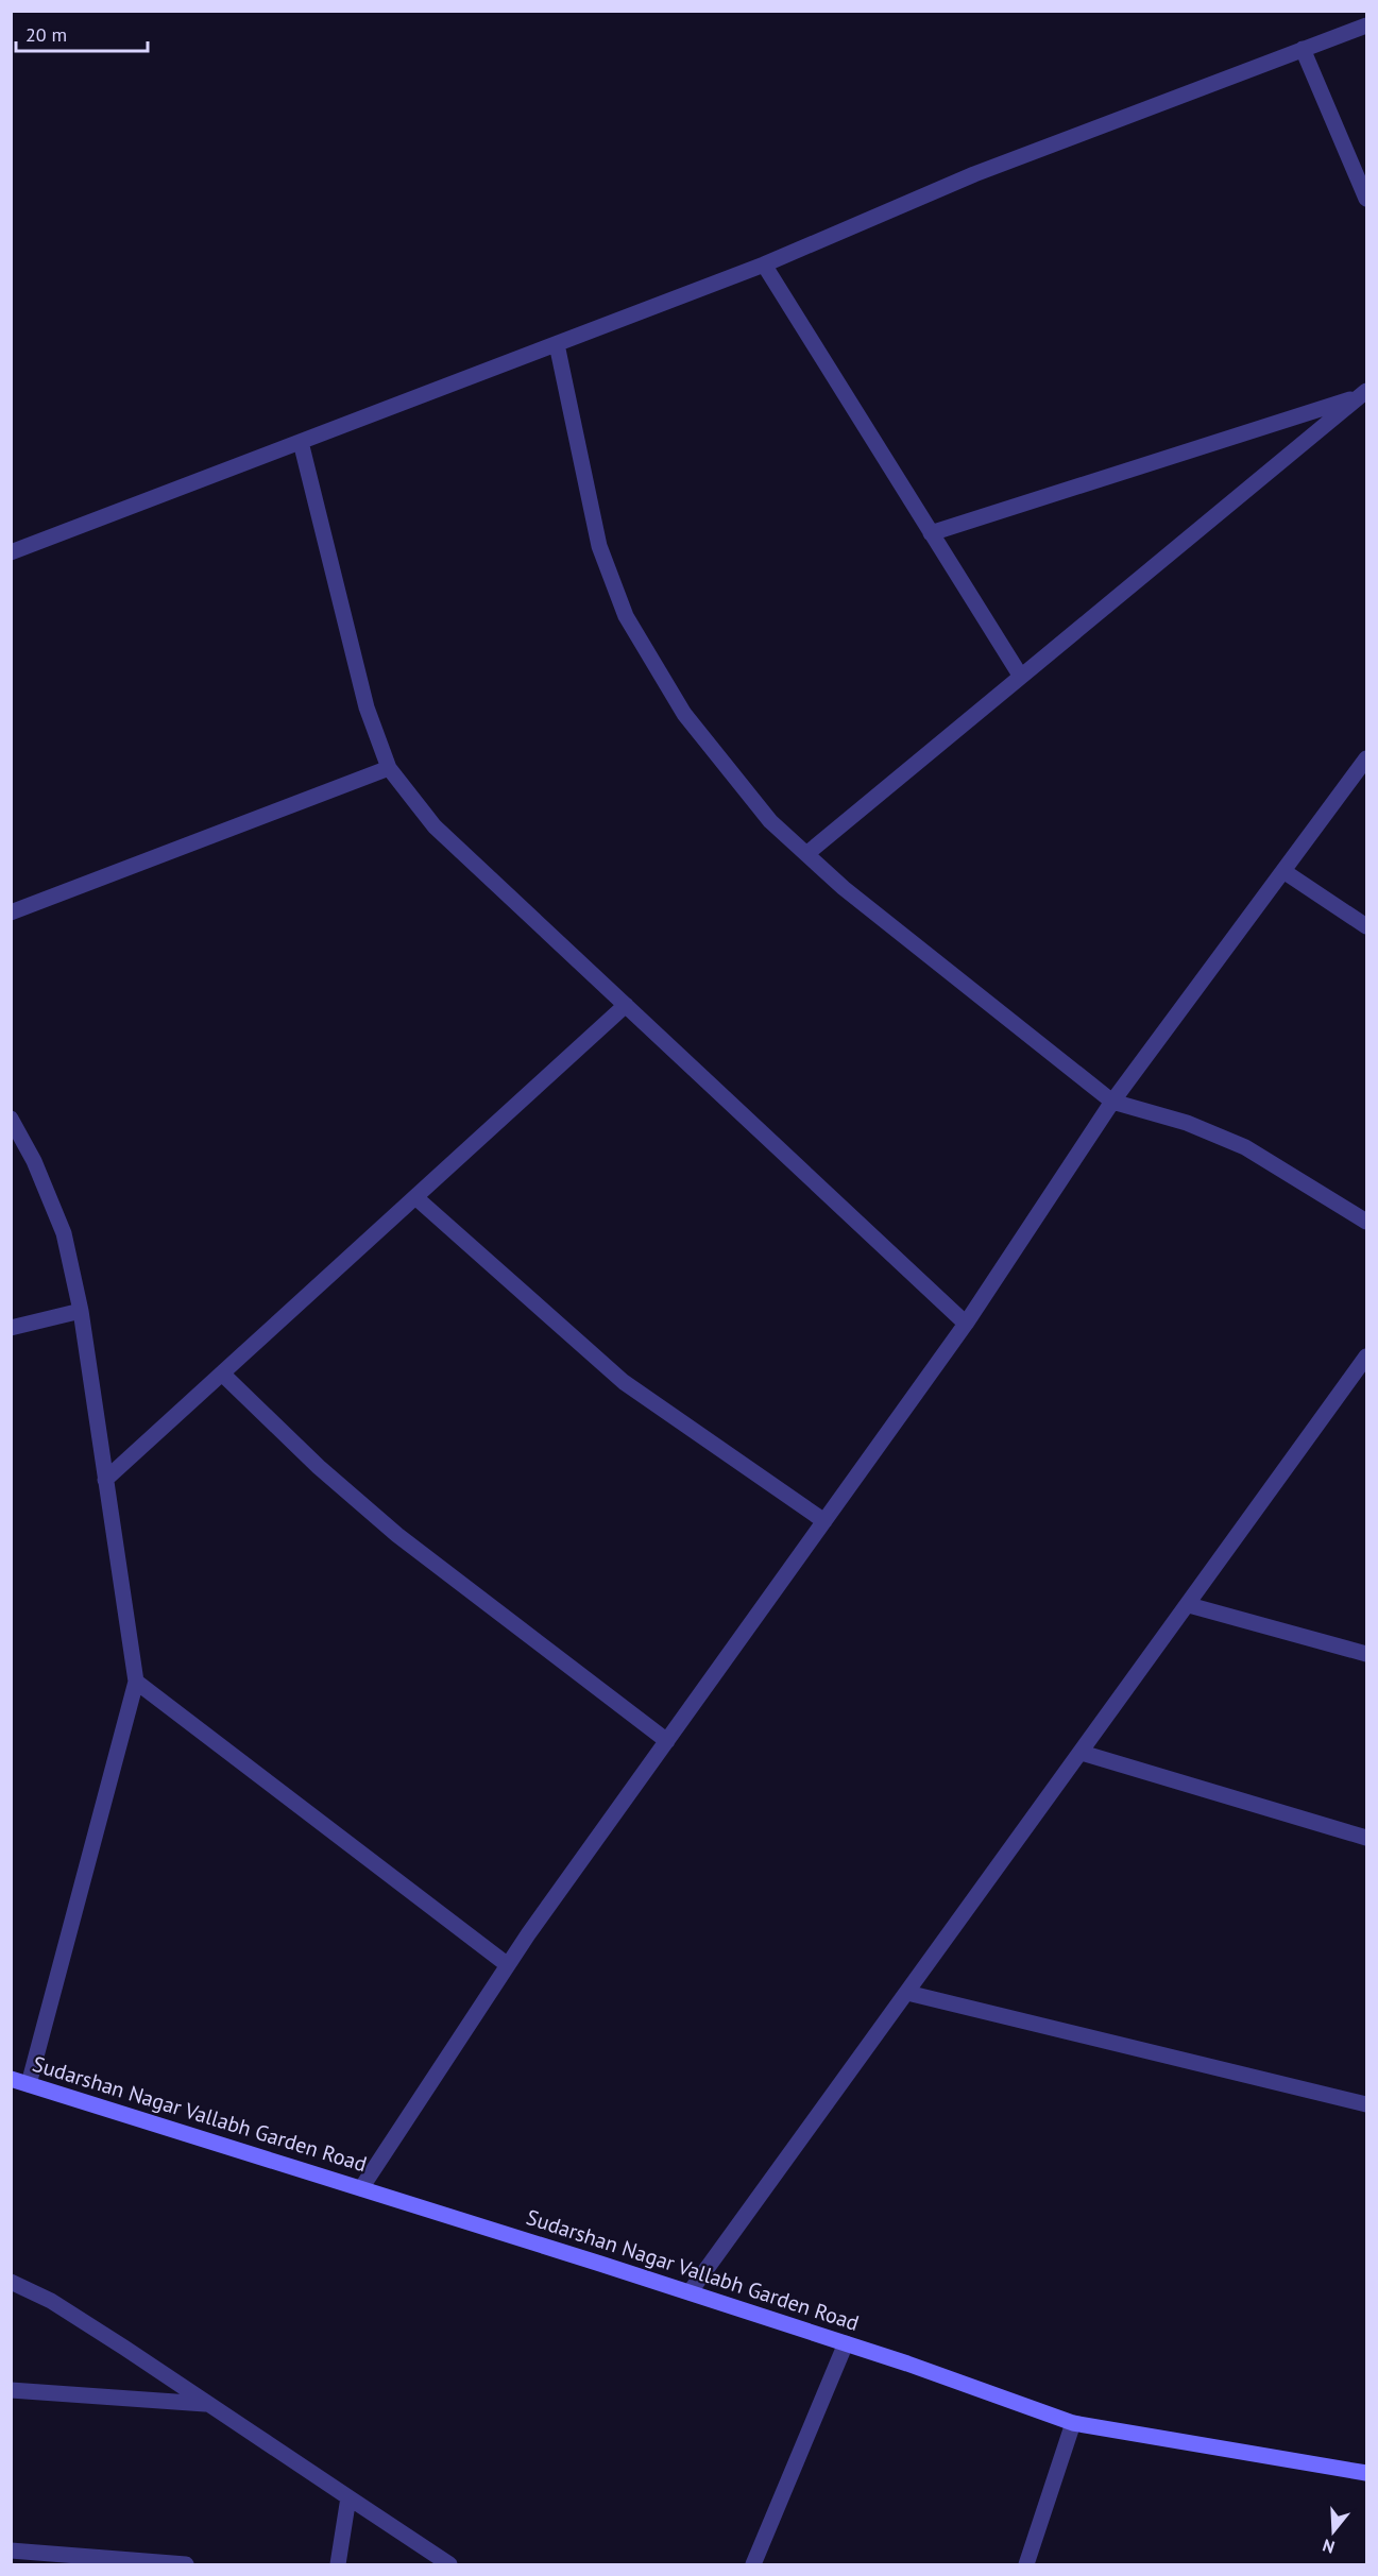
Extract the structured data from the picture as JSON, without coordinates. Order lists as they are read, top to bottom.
{
  "streets": {
    "street": ["Sudarshan Nagar Vallabh Garden Road"]
  },
  "scale_bar": "20 m",
  "north": "bottom"
}
